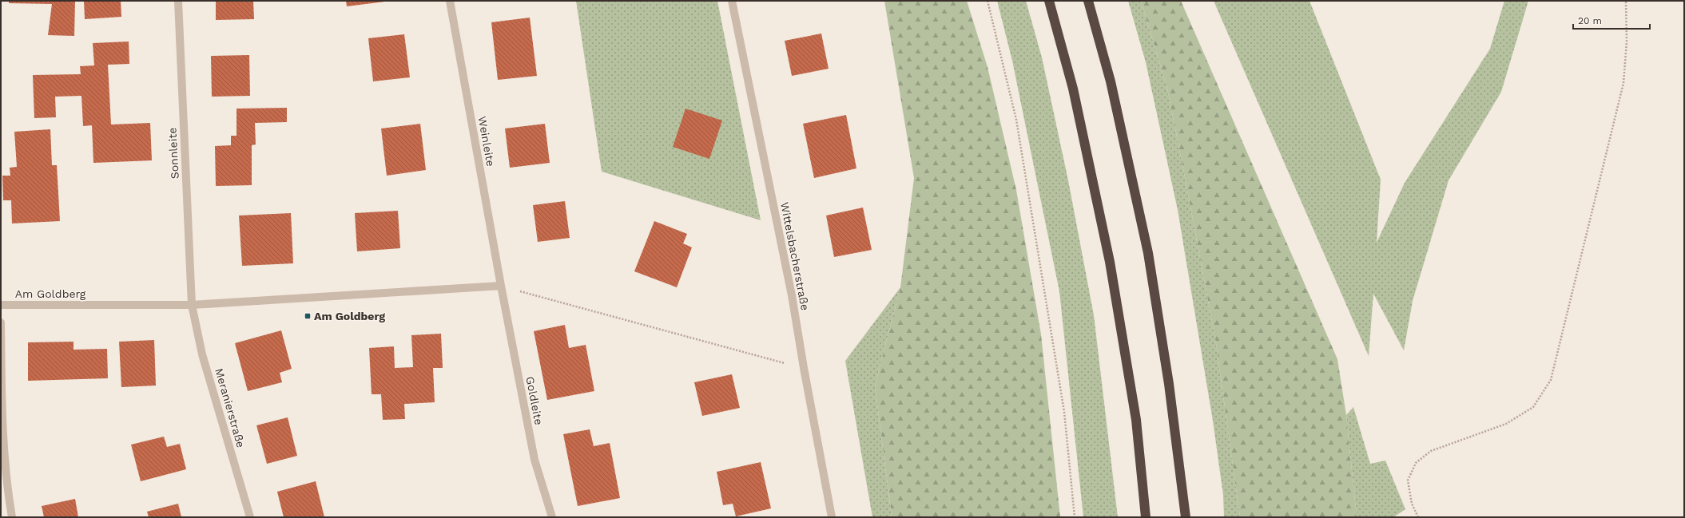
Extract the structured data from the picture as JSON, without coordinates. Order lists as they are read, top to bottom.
{
  "streets": {
    "street": [
      "Weinleite",
      "Sonnleite",
      "Wittelsbacherstraße",
      "Am Goldberg",
      "Goldleite",
      "Meranierstraße"
    ]
  },
  "crossings": [
    ["Weinleite", "Am Goldberg"],
    ["Weinleite", "Goldleite"],
    ["Sonnleite", "Am Goldberg"],
    ["Sonnleite", "Meranierstraße"],
    ["Am Goldberg", "Goldleite"],
    ["Am Goldberg", "Meranierstraße"]
  ],
  "places": {
    "transit": ["Am Goldberg"]
  },
  "scale_bar": "20 m"
}
